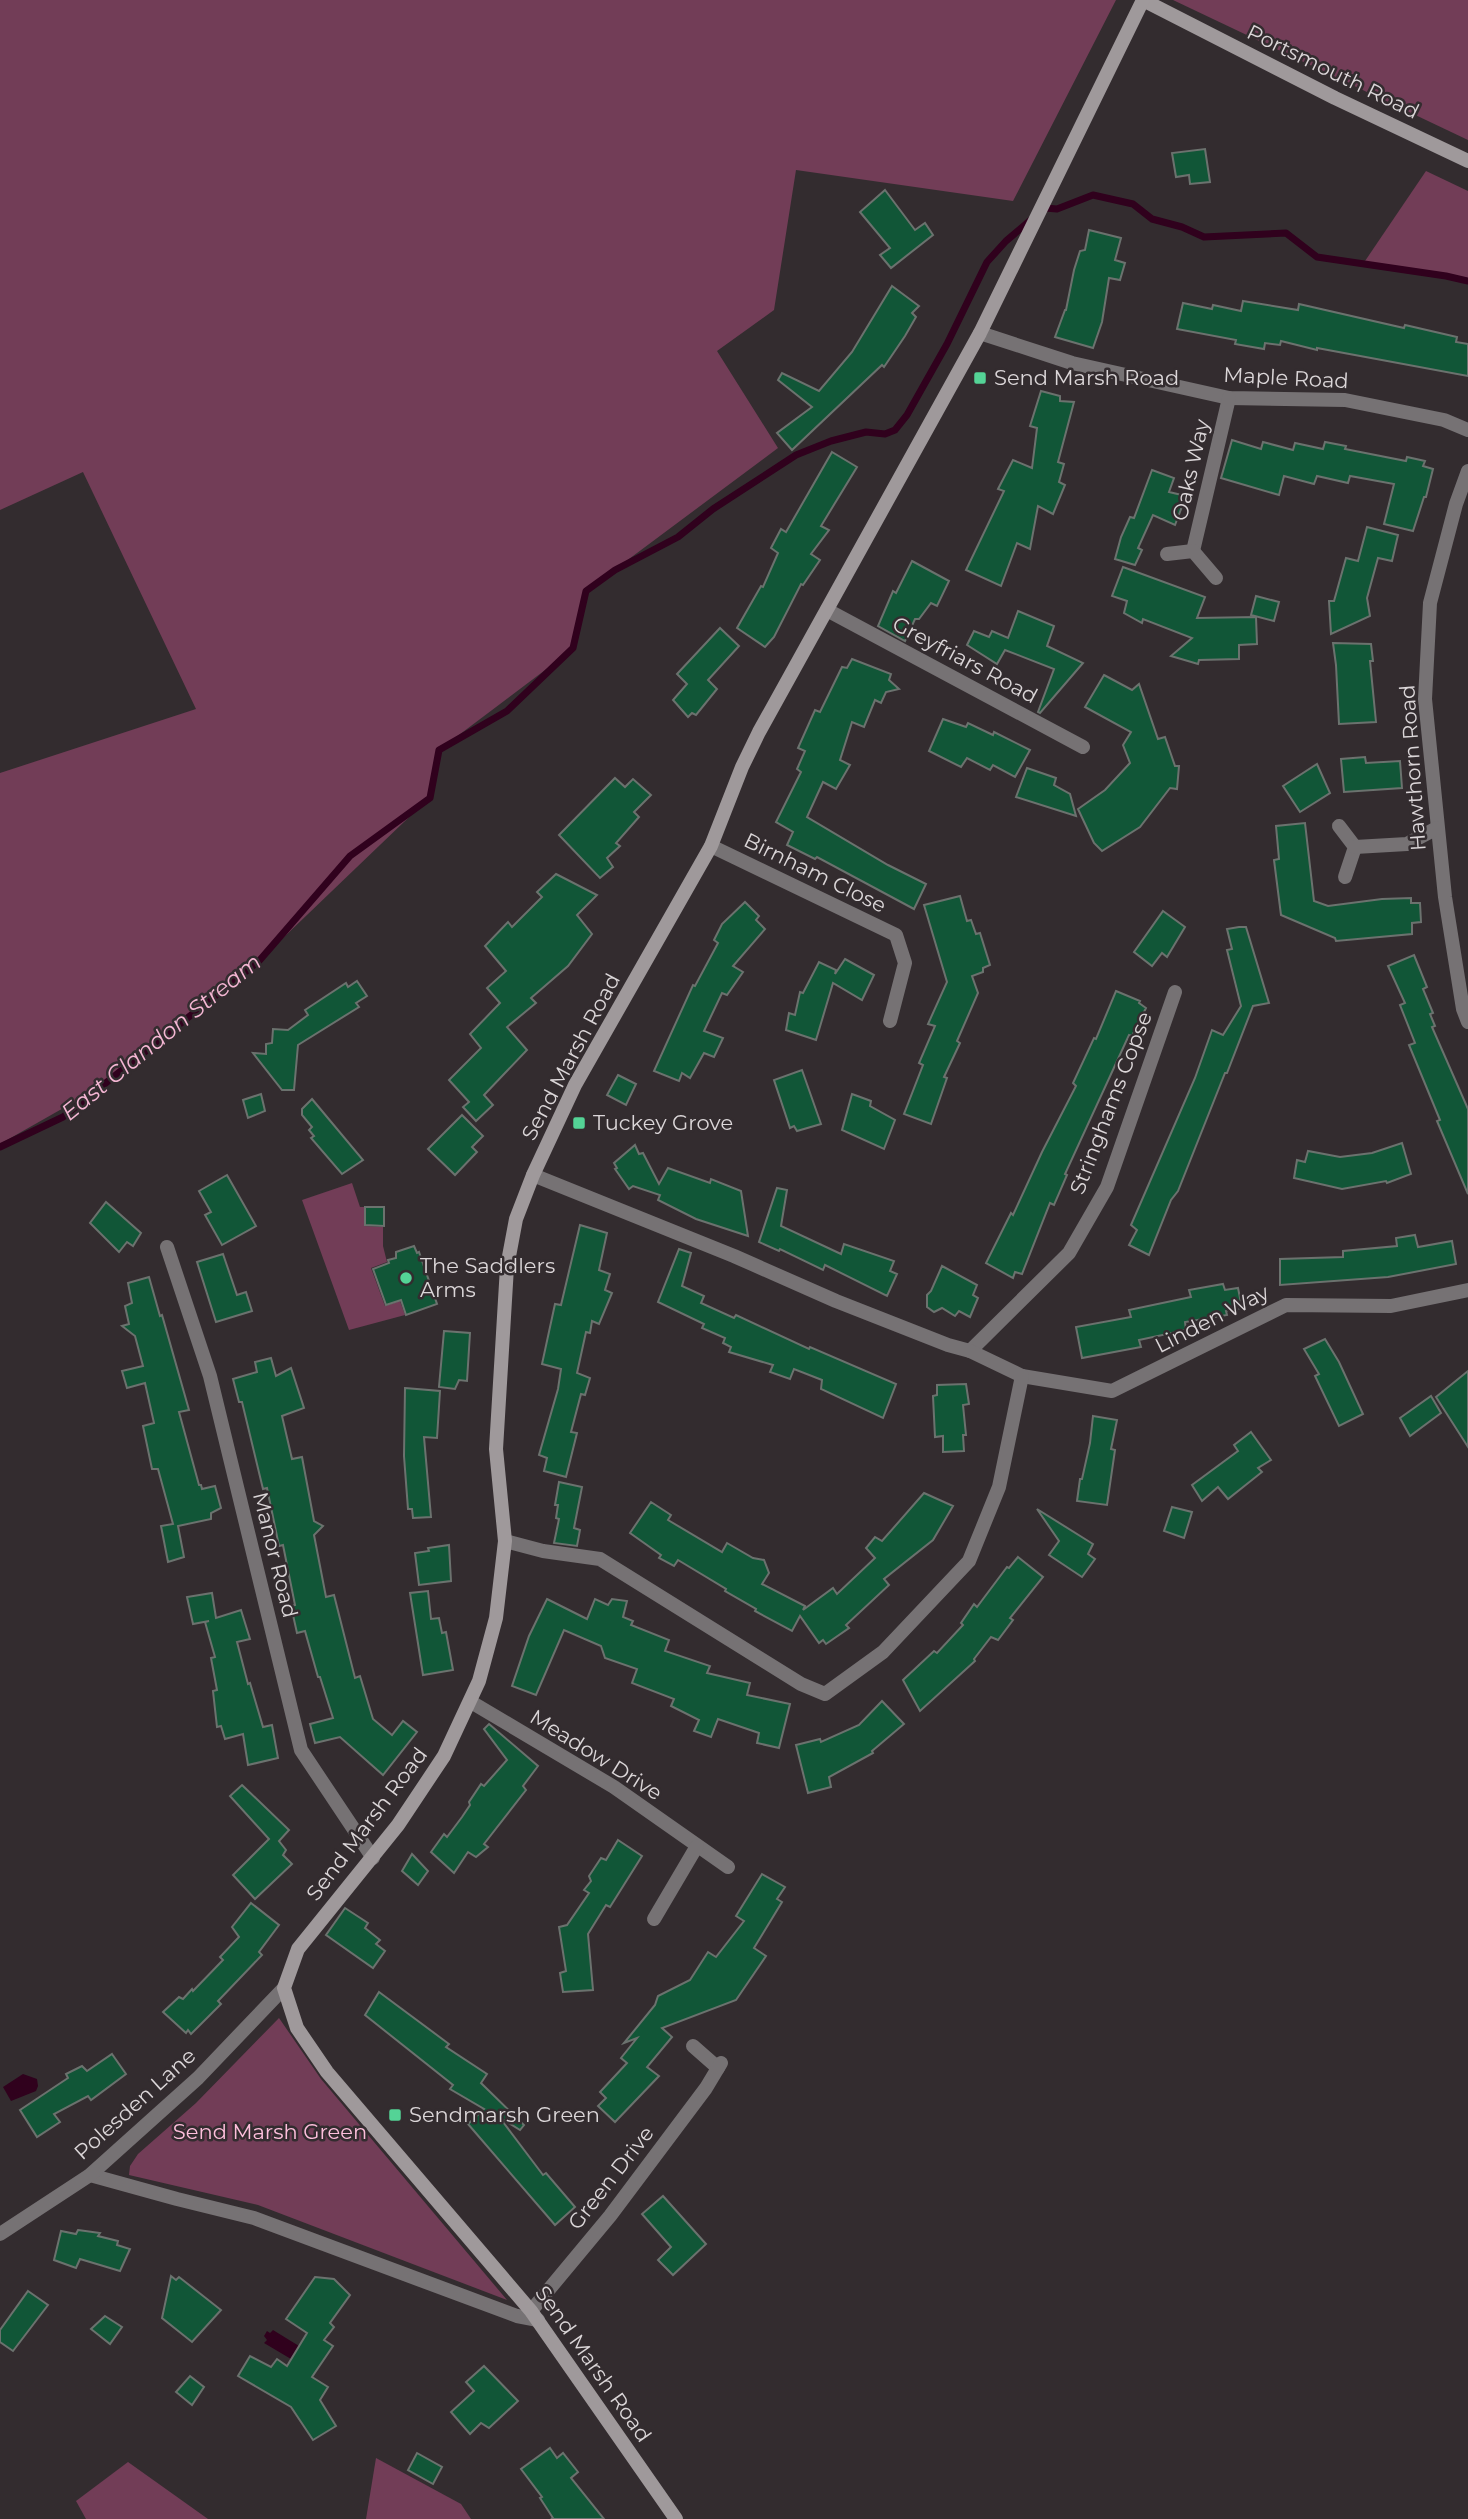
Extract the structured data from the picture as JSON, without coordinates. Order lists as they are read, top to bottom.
{
  "streets": {
    "main road": ["Portsmouth Road", "Send Marsh Road"],
    "street": [
      "Maple Road",
      "Oaks Way",
      "Greyfriars Road",
      "Hawthorn Road",
      "Birnham Close",
      "Stringhams Copse",
      "Linden Way",
      "Manor Road",
      "Meadow Drive",
      "Polesden Lane",
      "Green Drive"
    ]
  },
  "crossings": [
    ["Portsmouth Road", "Send Marsh Road"],
    ["Maple Road", "Oaks Way"],
    ["Maple Road", "Send Marsh Road"],
    ["Greyfriars Road", "Send Marsh Road"],
    ["Birnham Close", "Send Marsh Road"],
    ["Send Marsh Road", "Manor Road"],
    ["Send Marsh Road", "Meadow Drive"],
    ["Send Marsh Road", "Polesden Lane"],
    ["Send Marsh Road", "Green Drive"]
  ],
  "water": ["East Clandon Stream"],
  "parks": ["Send Marsh Green"],
  "places": {
    "transit": ["Send Marsh Road", "Tuckey Grove", "Sendmarsh Green"],
    "other": ["The Saddlers Arms"]
  }
}
